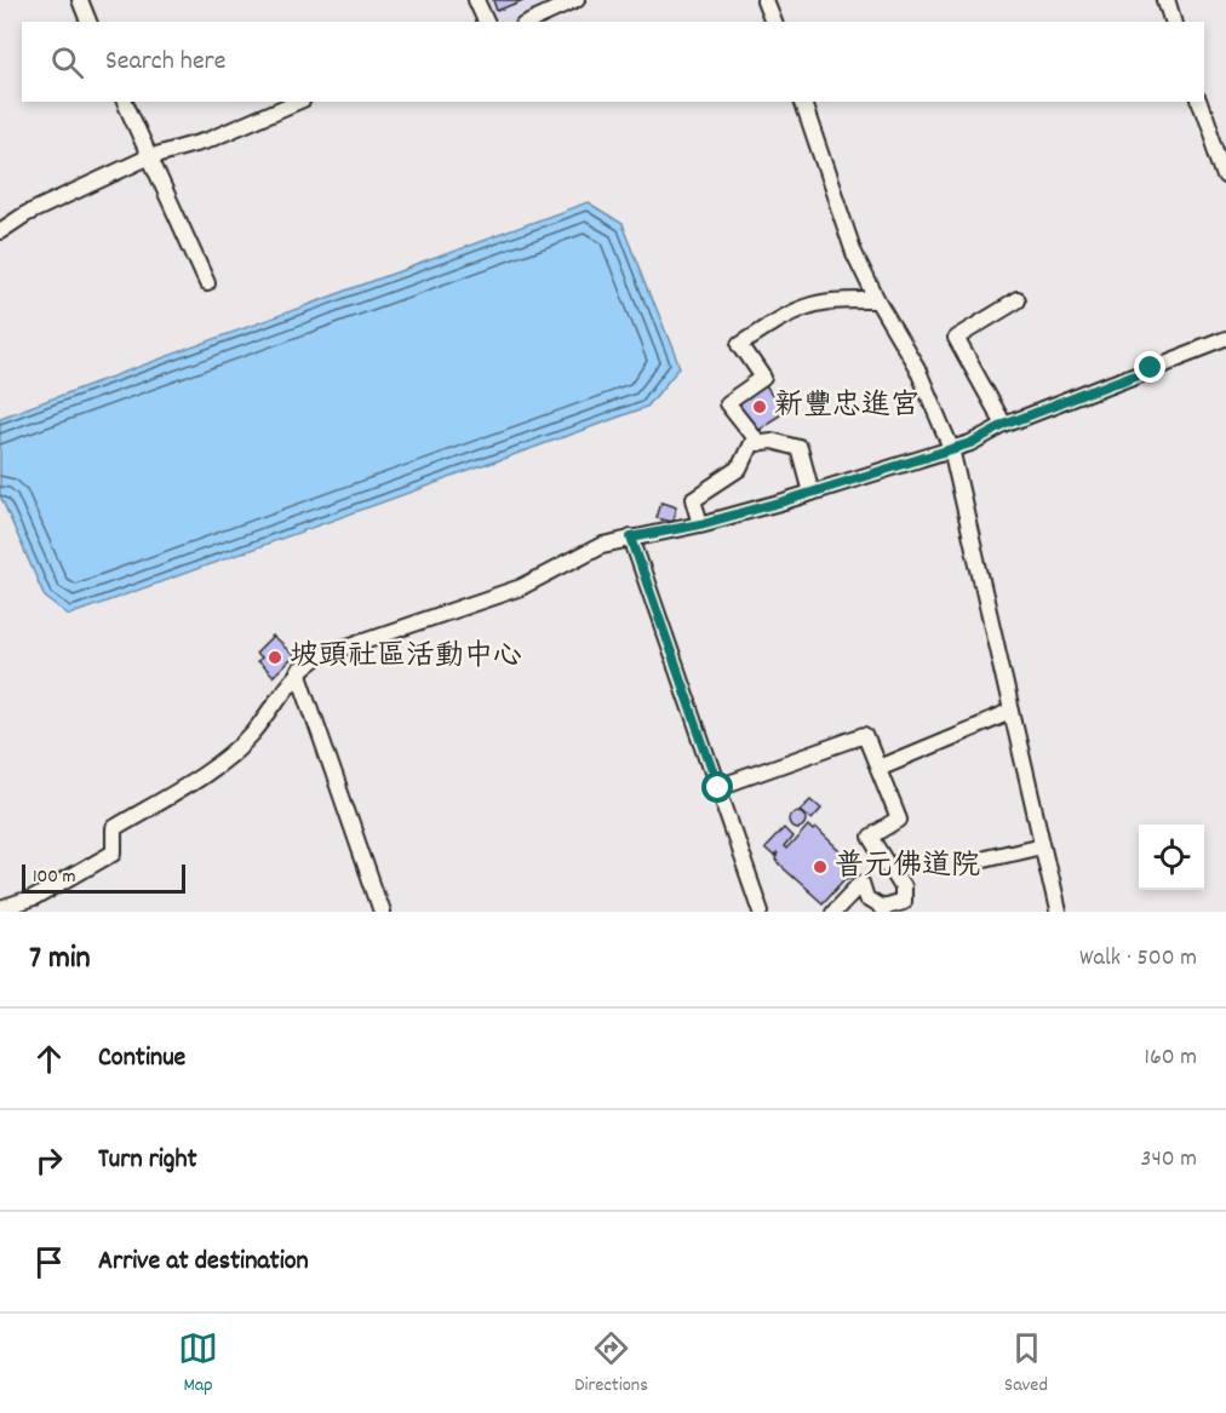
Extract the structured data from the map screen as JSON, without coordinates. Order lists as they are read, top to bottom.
{
  "places": ["新豐忠進宮", "坡頭社區活動中心", "普元佛道院"],
  "scale_bar": "100 m",
  "page": {
    "search": "Search here",
    "scale": "100 m",
    "heading": ["7 min", "Walk · 500 m"],
    "list": [
      ["Continue", "160 m"],
      ["Turn right", "340 m"],
      "Arrive at destination"
    ],
    "nav": ["Map", "Directions", "Saved"]
  }
}
